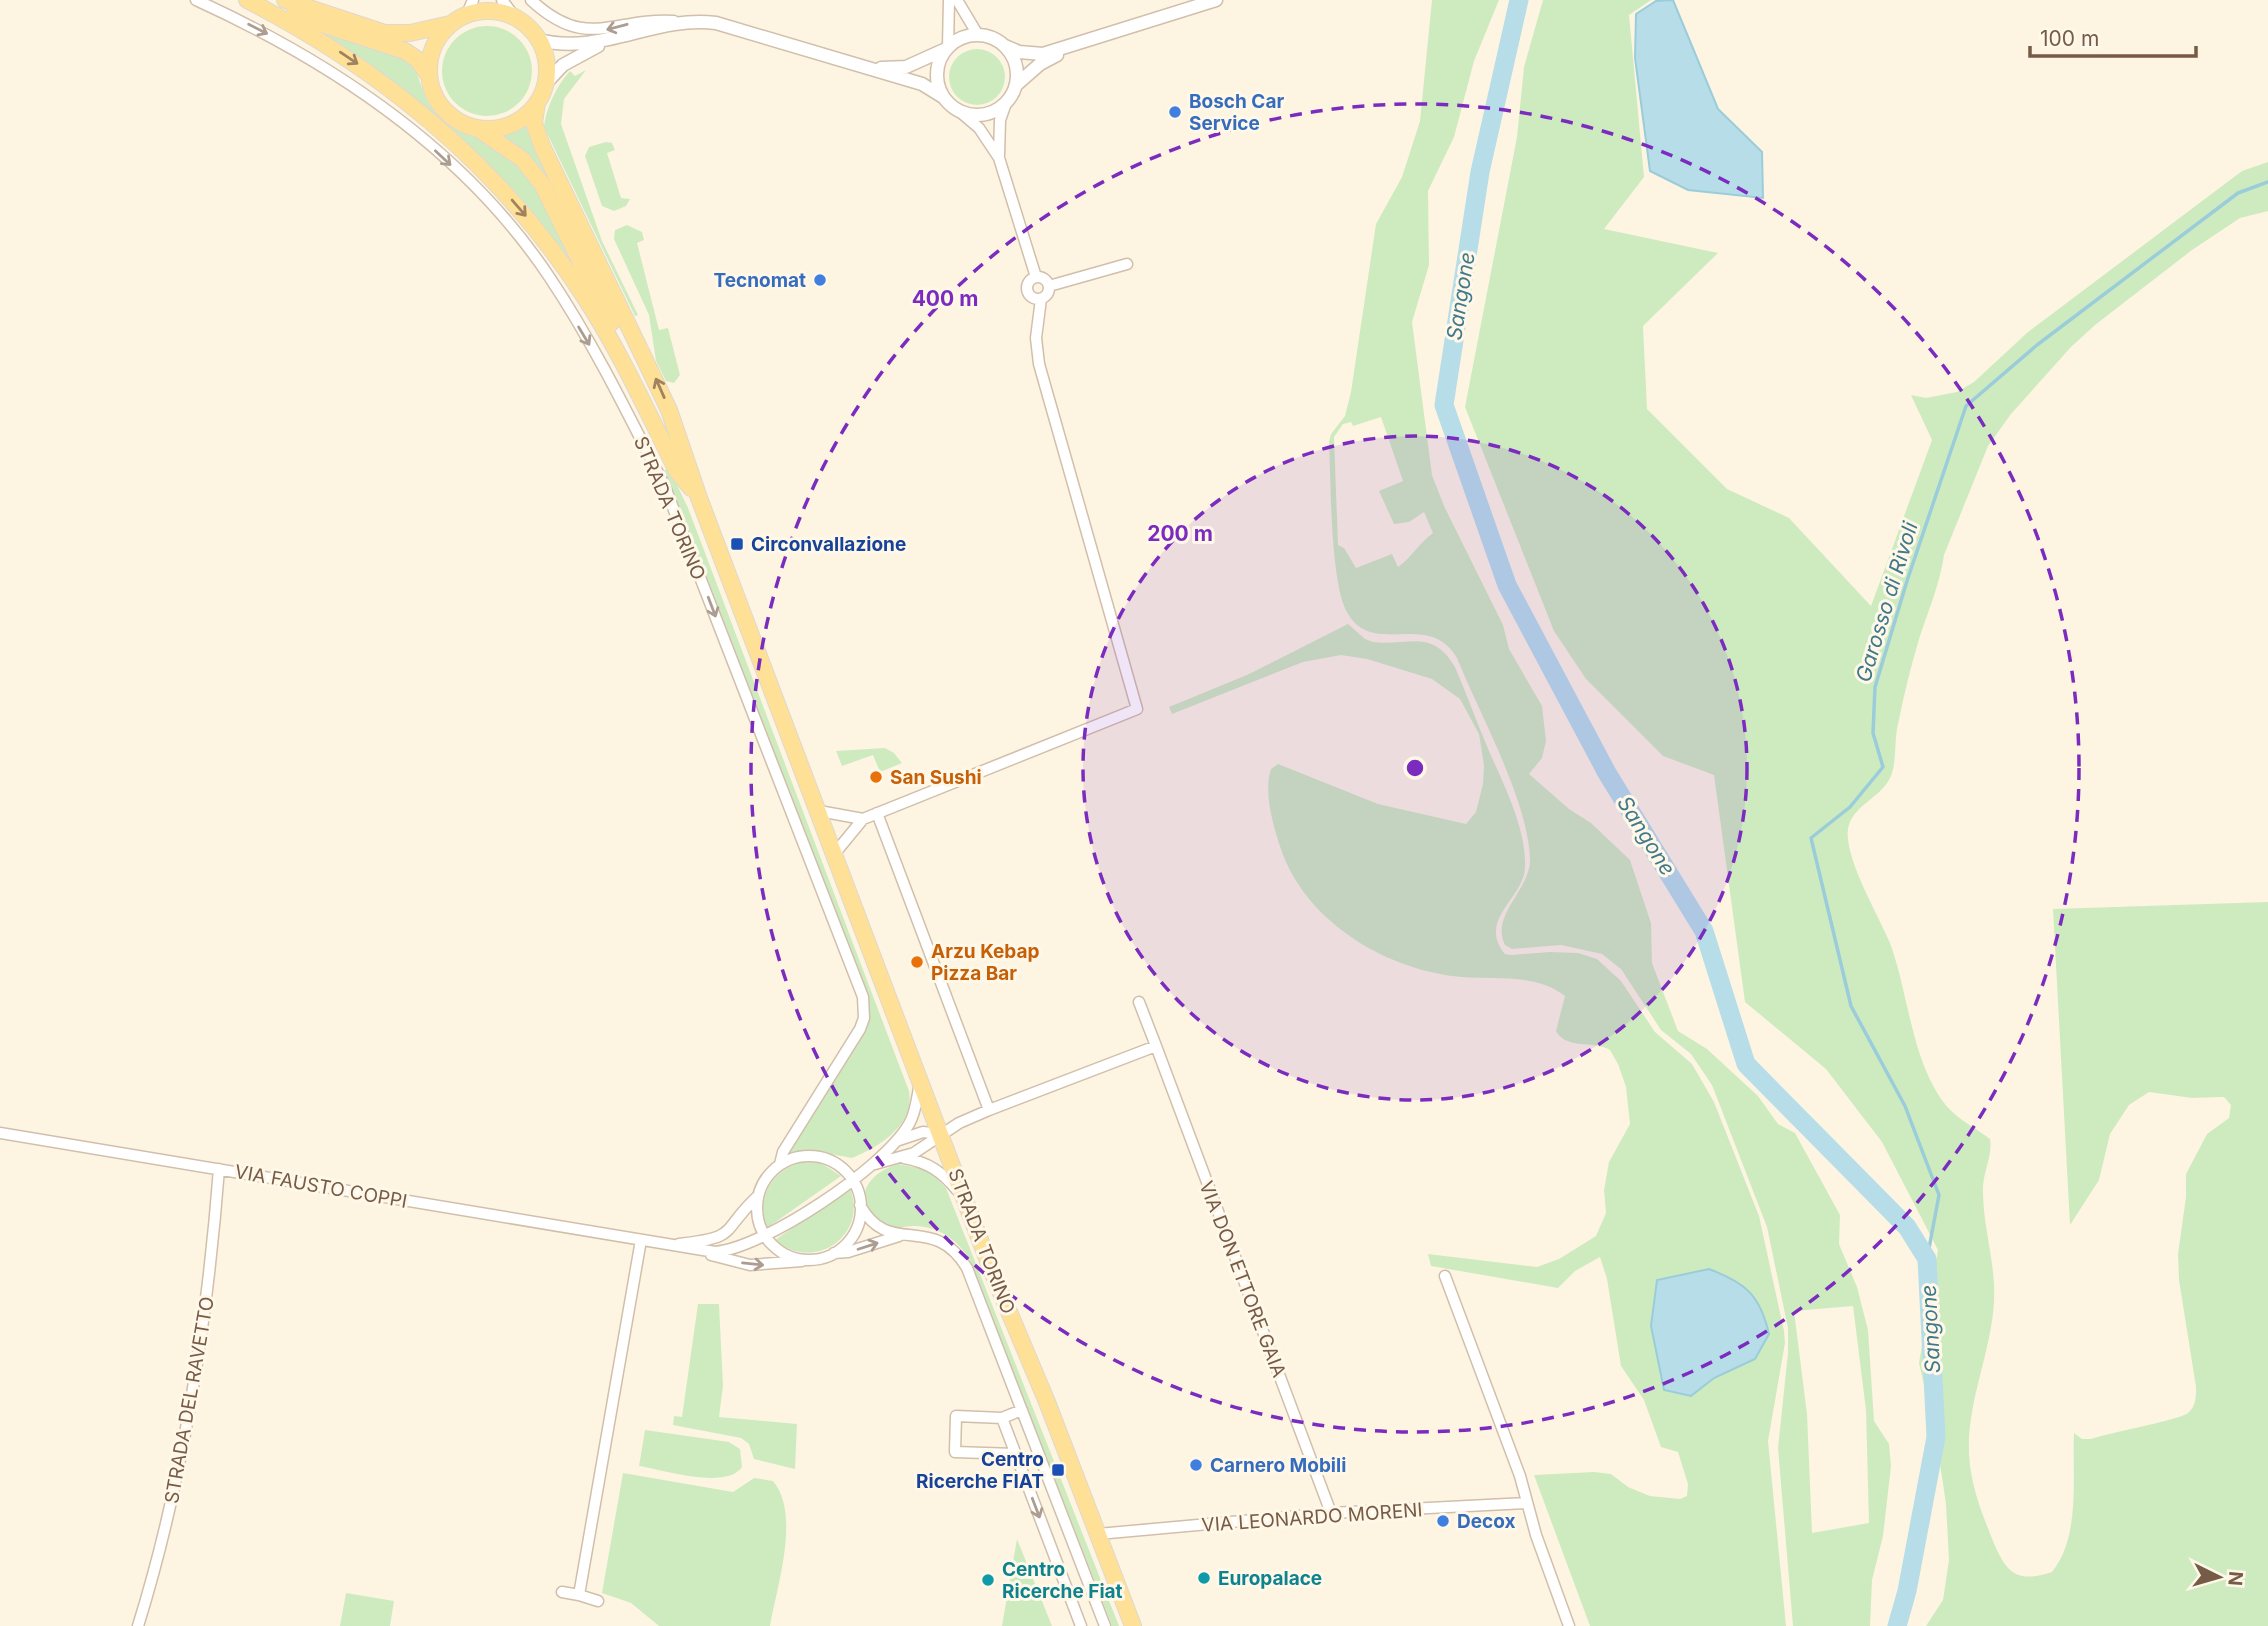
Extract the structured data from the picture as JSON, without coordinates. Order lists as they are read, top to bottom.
{
  "streets": {
    "main road": ["STRADA TORINO"],
    "street": [
      "VIA FAUSTO COPPI",
      "VIA DON ETTORE GAIA",
      "STRADA DEL RAVETTO",
      "VIA LEONARDO MORENI"
    ]
  },
  "crossings": [
    ["STRADA TORINO", "VIA FAUSTO COPPI"],
    ["STRADA TORINO", "VIA LEONARDO MORENI"],
    ["VIA FAUSTO COPPI", "STRADA DEL RAVETTO"],
    ["VIA DON ETTORE GAIA", "VIA LEONARDO MORENI"]
  ],
  "water": ["Sangone", "Garosso di Rivoli"],
  "places": {
    "other": [
      "Bosch Car Service",
      "Tecnomat",
      "San Sushi",
      "Arzu Kebap Pizza Bar",
      "Carnero Mobili",
      "Decox",
      "Europalace",
      "Centro Ricerche Fiat"
    ],
    "transit": ["Circonvallazione", "Centro Ricerche FIAT"]
  },
  "scale_bar": "100 m",
  "north": "right",
  "rings": ["400 m", "200 m"]
}
